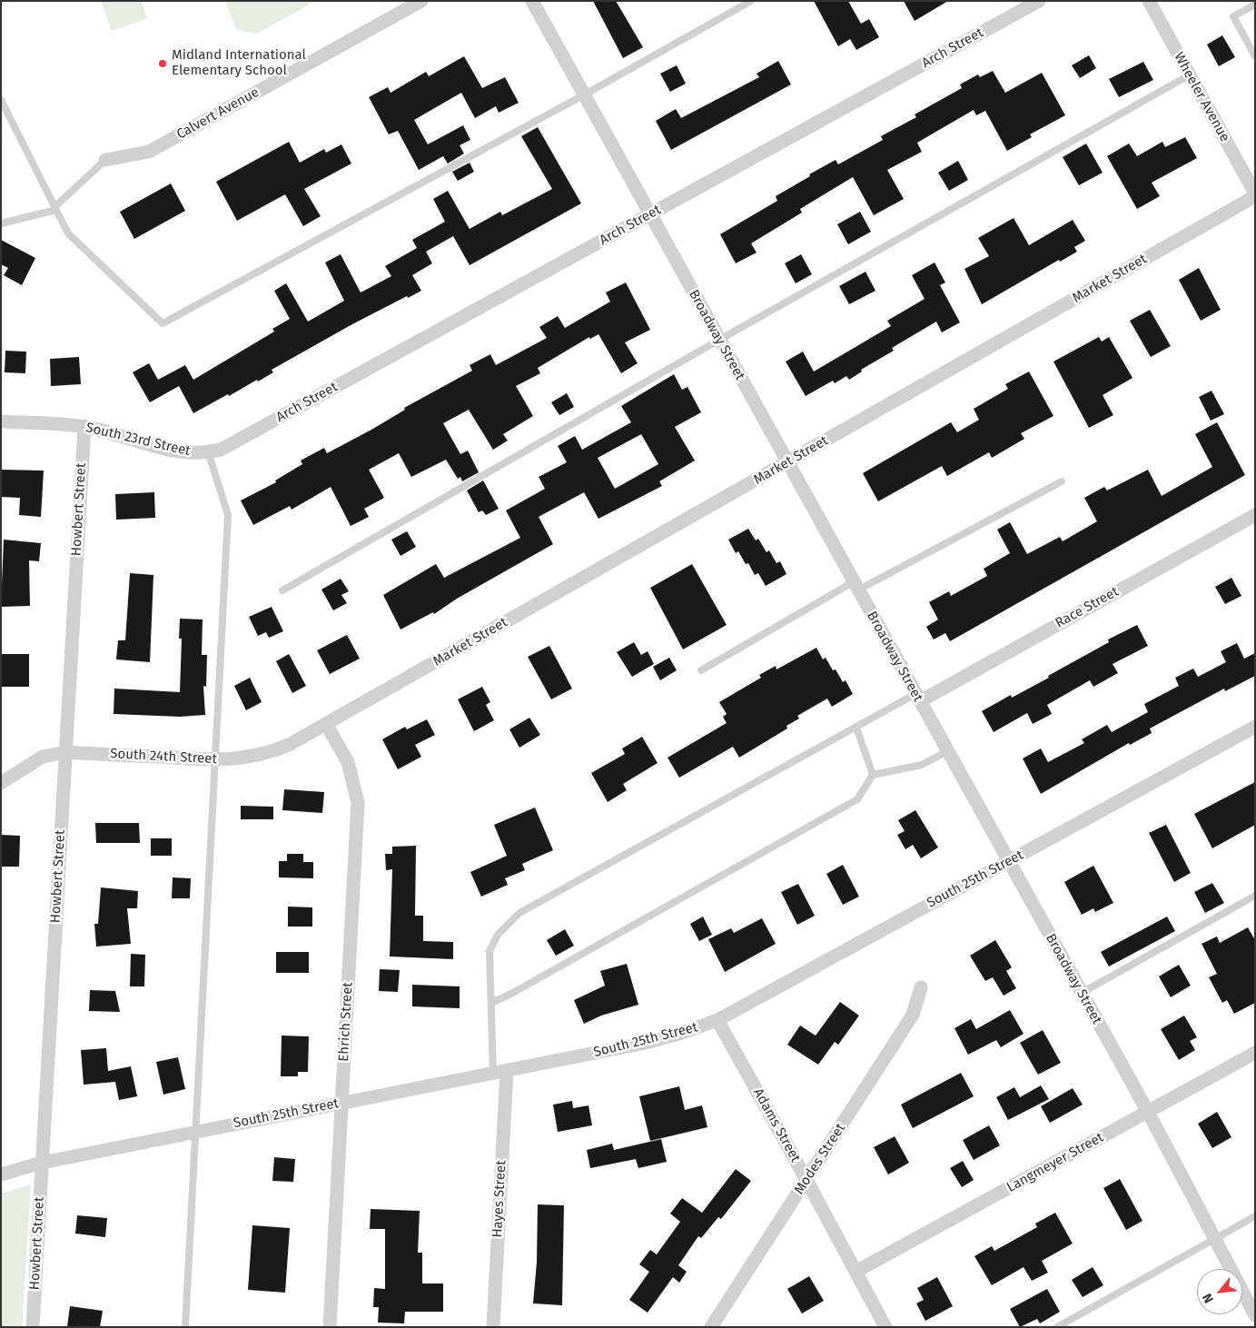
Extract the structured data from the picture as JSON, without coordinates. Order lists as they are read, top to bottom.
{
  "streets": {
    "street": [
      "Arch Street",
      "Wheeler Avenue",
      "Calvert Avenue",
      "Market Street",
      "Broadway Street",
      "South 23rd Street",
      "Howbert Street",
      "Race Street",
      "South 24th Street",
      "South 25th Street",
      "Ehrich Street",
      "Adams Street",
      "Modes Street",
      "Langmeyer Street",
      "Hayes Street"
    ]
  },
  "crossings": [
    ["Arch Street", "Broadway Street"],
    ["Arch Street", "South 23rd Street"],
    ["Wheeler Avenue", "Market Street"],
    ["Market Street", "Broadway Street"],
    ["Market Street", "South 24th Street"],
    ["Market Street", "Ehrich Street"],
    ["Broadway Street", "Race Street"],
    ["Broadway Street", "South 25th Street"],
    ["Broadway Street", "Langmeyer Street"],
    ["South 23rd Street", "Howbert Street"],
    ["Howbert Street", "South 24th Street"],
    ["Howbert Street", "South 25th Street"],
    ["South 24th Street", "Ehrich Street"],
    ["South 25th Street", "Ehrich Street"],
    ["South 25th Street", "Adams Street"],
    ["South 25th Street", "Hayes Street"],
    ["Adams Street", "Modes Street"],
    ["Adams Street", "Langmeyer Street"]
  ],
  "places": ["Midland International Elementary School"],
  "north": "bottom left"
}
